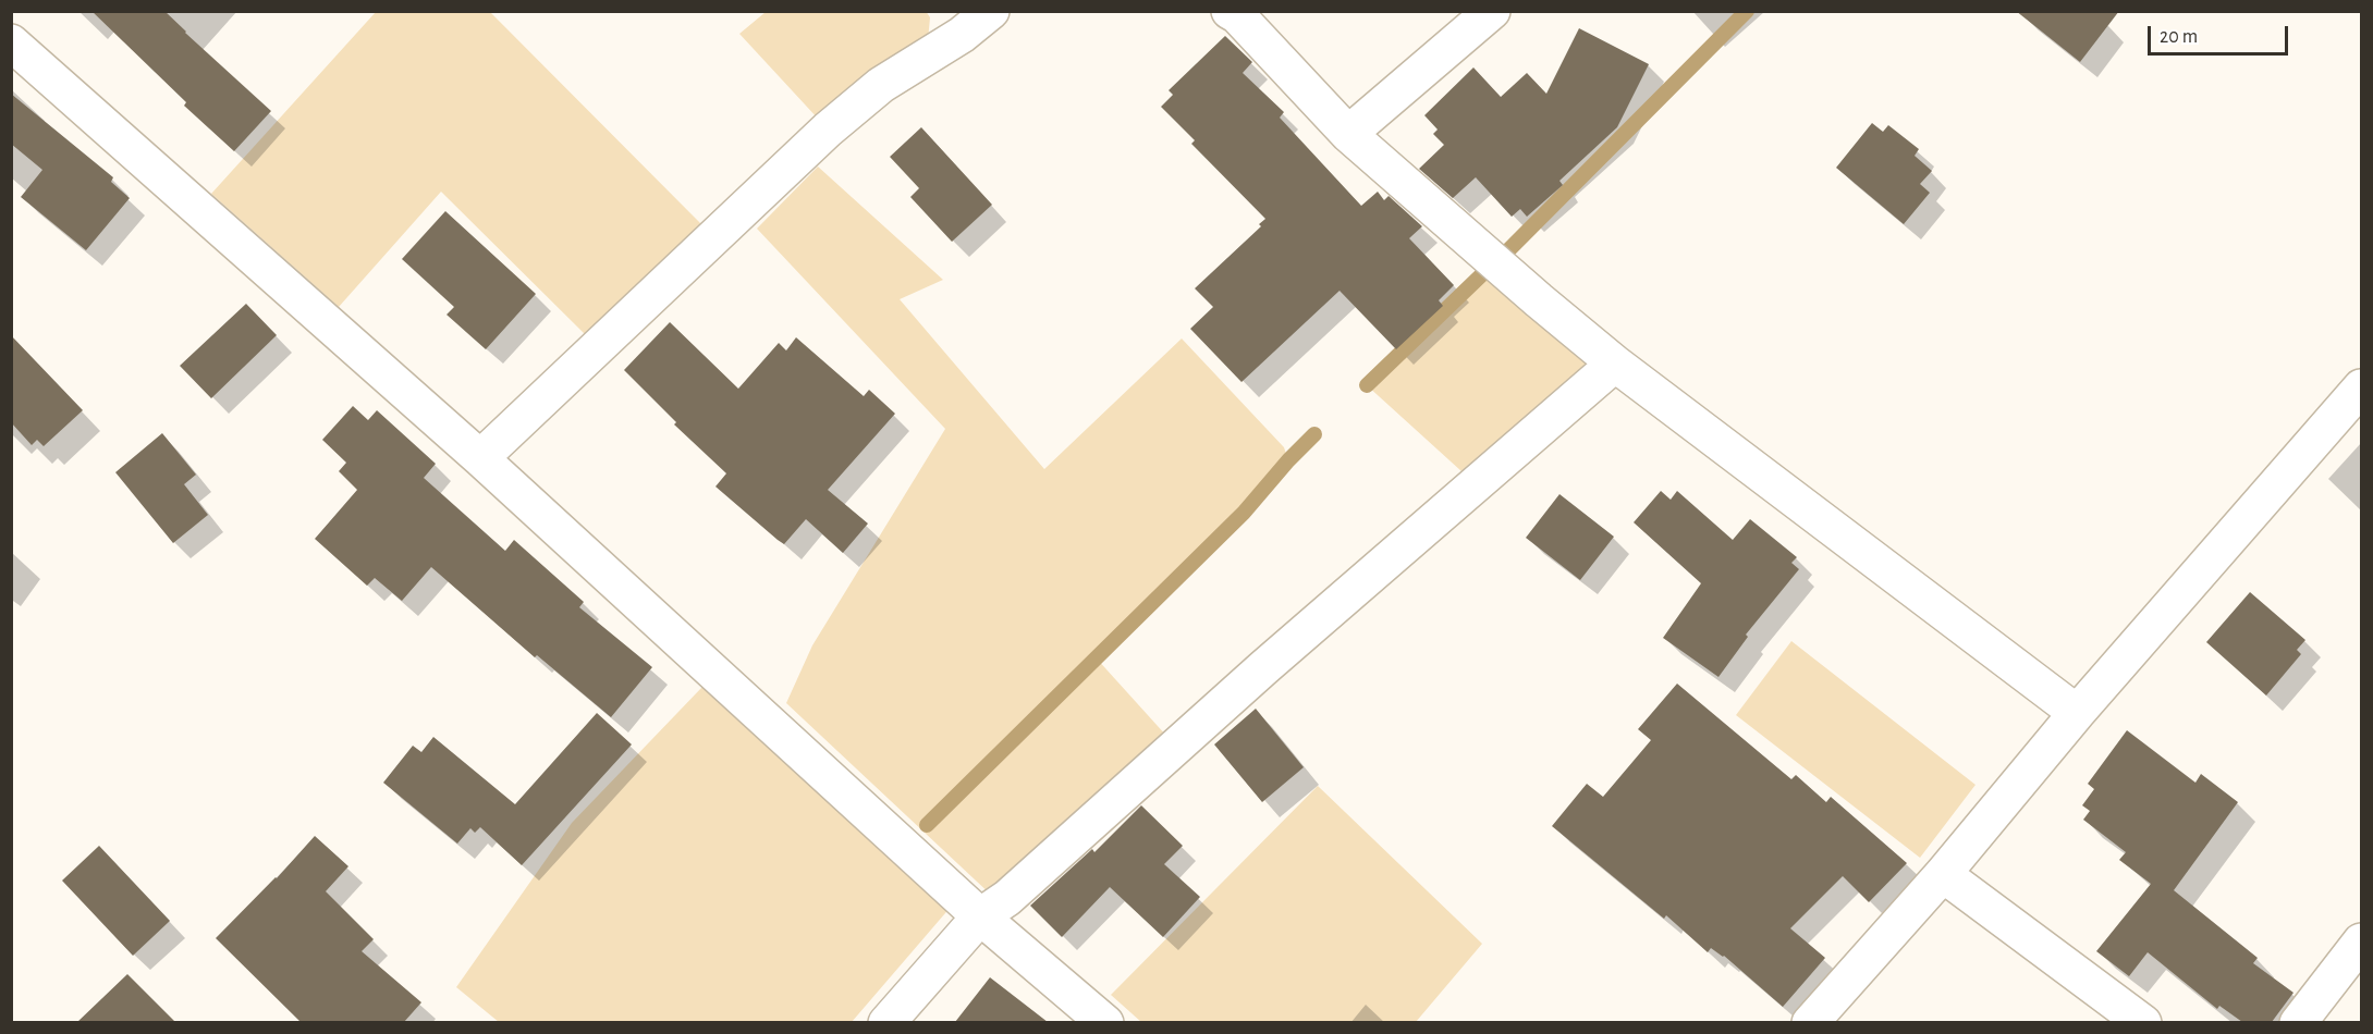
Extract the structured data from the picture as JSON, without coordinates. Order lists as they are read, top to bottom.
{
  "scale_bar": "20 m"
}
